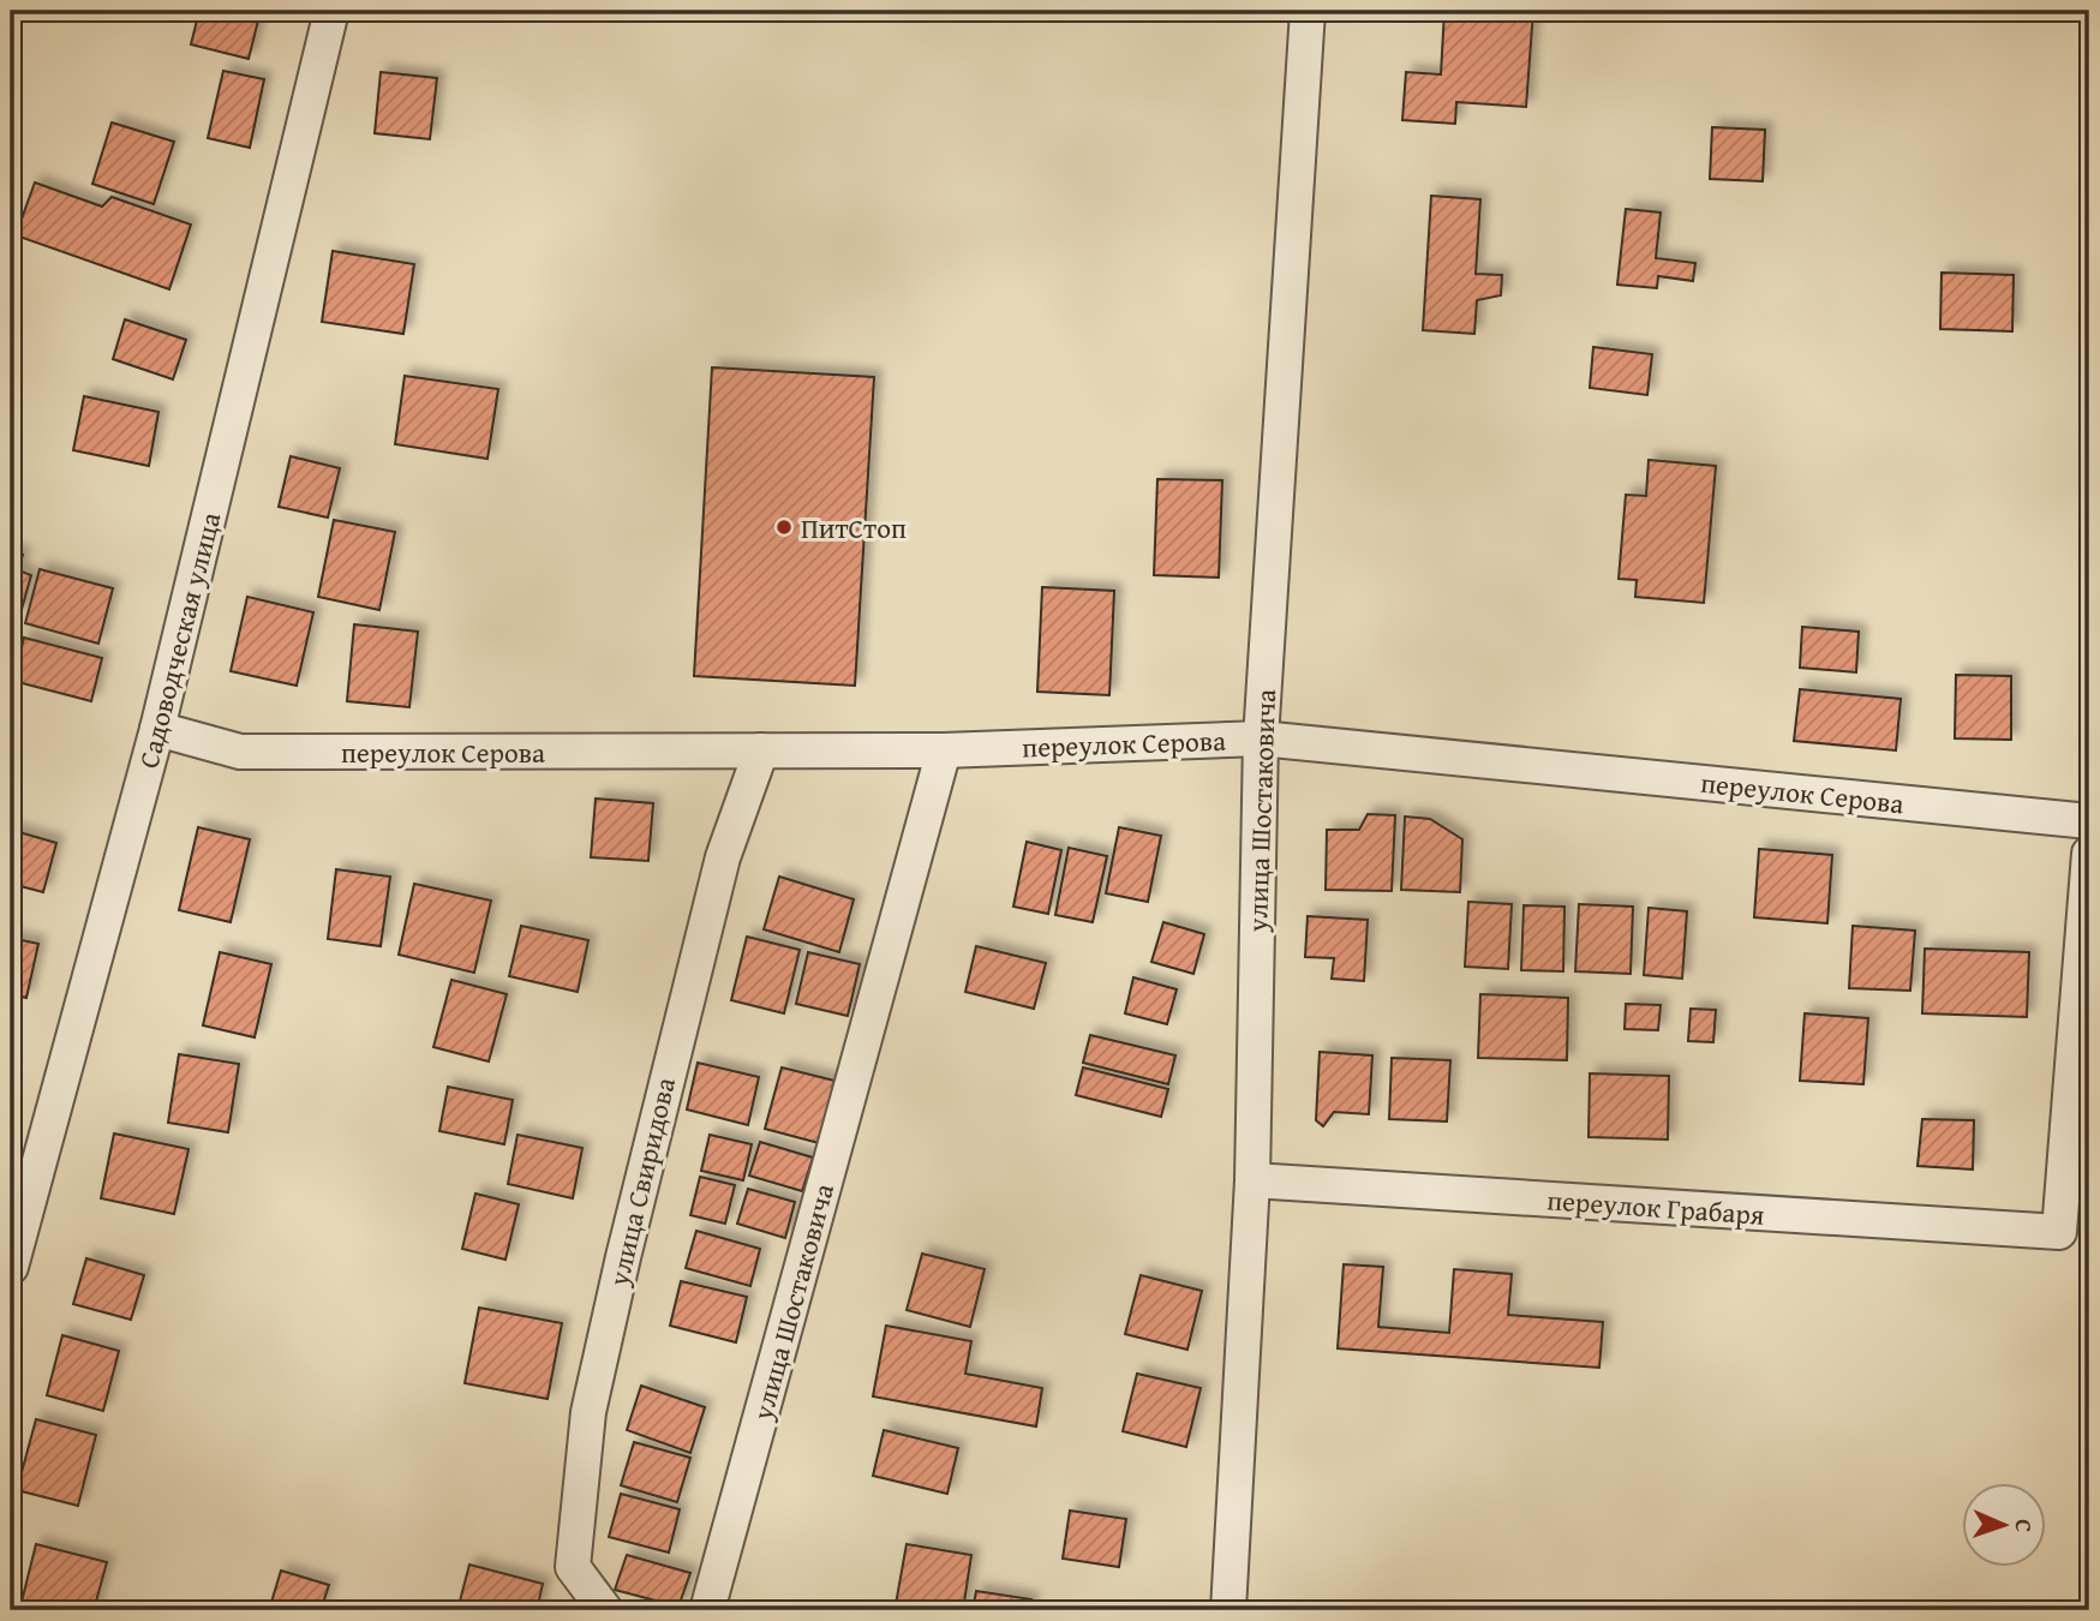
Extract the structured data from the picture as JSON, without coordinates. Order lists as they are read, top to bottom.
{
  "streets": {
    "street": [
      "Садоводческая улица",
      "переулок Серова",
      "улица Шостаковича",
      "улица Свиридова",
      "переулок Грабаря"
    ]
  },
  "crossings": [
    ["Садоводческая улица", "переулок Серова"],
    ["переулок Серова", "улица Шостаковича"],
    ["переулок Серова", "улица Свиридова"],
    ["улица Шостаковича", "переулок Грабаря"]
  ],
  "places": ["ПитСтоп"],
  "north": "right"
}
